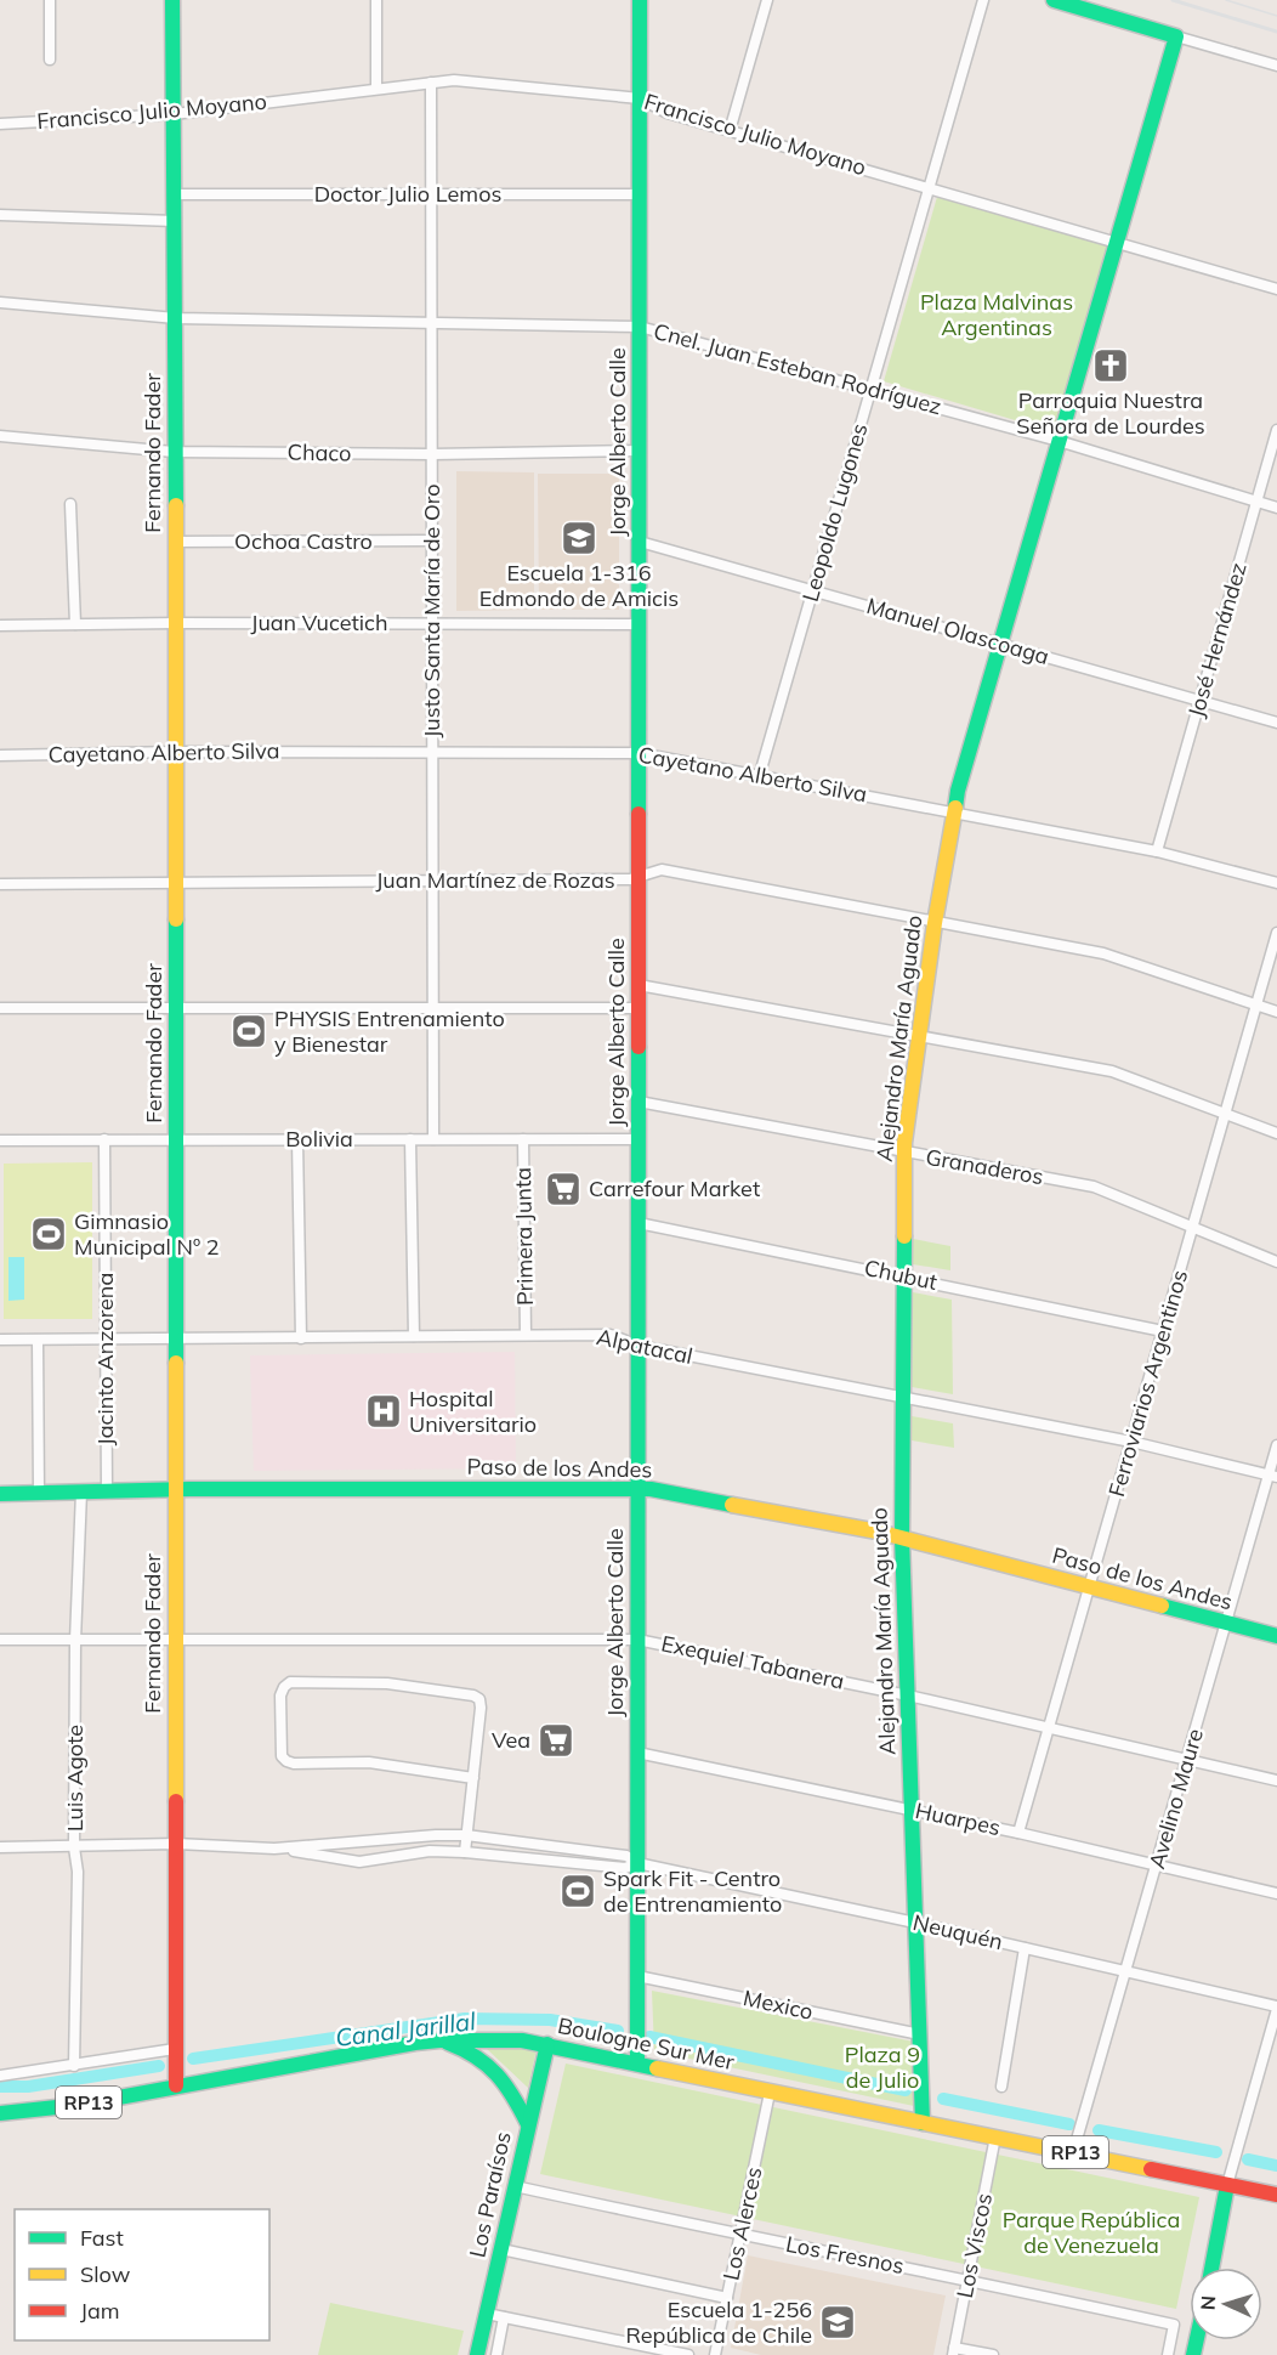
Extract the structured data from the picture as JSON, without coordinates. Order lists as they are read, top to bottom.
{
  "streets": {
    "street": [
      "Francisco Julio Moyano",
      "Doctor Julio Lemos",
      "Cnel. Juan Esteban Rodríguez",
      "Jorge Alberto Calle",
      "Fernando Fader",
      "Chaco",
      "Leopoldo Lugones",
      "Ochoa Castro",
      "Justo Santa María de Oro",
      "Juan Vucetich",
      "Manuel Olascoaga",
      "José Hernández",
      "Cayetano Alberto Silva",
      "Juan Martínez de Rozas",
      "Alejandro María Aguado",
      "Bolivia",
      "Granaderos",
      "Primera Junta",
      "Chubut",
      "Alpatacal",
      "Jacinto Anzorena",
      "Ferroviarios Argentinos",
      "Paso de los Andes",
      "Exequiel Tabanera",
      "Luis Agote",
      "Avelino Maure",
      "Huarpes",
      "Neuquén",
      "Mexico",
      "Boulogne Sur Mer",
      "RP13",
      "Los Paraísos",
      "Los Alerces",
      "Los Viscos",
      "Los Fresnos"
    ]
  },
  "crossings": [
    ["Francisco Julio Moyano", "Jorge Alberto Calle"],
    ["Francisco Julio Moyano", "Fernando Fader"],
    ["Francisco Julio Moyano", "Leopoldo Lugones"],
    ["Francisco Julio Moyano", "Justo Santa María de Oro"],
    ["Francisco Julio Moyano", "Alejandro María Aguado"],
    ["Doctor Julio Lemos", "Jorge Alberto Calle"],
    ["Doctor Julio Lemos", "Fernando Fader"],
    ["Doctor Julio Lemos", "Justo Santa María de Oro"],
    ["Cnel. Juan Esteban Rodríguez", "Jorge Alberto Calle"],
    ["Cnel. Juan Esteban Rodríguez", "Fernando Fader"],
    ["Cnel. Juan Esteban Rodríguez", "Leopoldo Lugones"],
    ["Cnel. Juan Esteban Rodríguez", "Justo Santa María de Oro"],
    ["Cnel. Juan Esteban Rodríguez", "José Hernández"],
    ["Cnel. Juan Esteban Rodríguez", "Alejandro María Aguado"],
    ["Jorge Alberto Calle", "Chaco"],
    ["Jorge Alberto Calle", "Juan Vucetich"],
    ["Jorge Alberto Calle", "Manuel Olascoaga"],
    ["Jorge Alberto Calle", "Cayetano Alberto Silva"],
    ["Jorge Alberto Calle", "Juan Martínez de Rozas"],
    ["Jorge Alberto Calle", "Bolivia"],
    ["Jorge Alberto Calle", "Granaderos"],
    ["Jorge Alberto Calle", "Chubut"],
    ["Jorge Alberto Calle", "Alpatacal"],
    ["Jorge Alberto Calle", "Paso de los Andes"],
    ["Jorge Alberto Calle", "Exequiel Tabanera"],
    ["Jorge Alberto Calle", "Huarpes"],
    ["Jorge Alberto Calle", "Neuquén"],
    ["Jorge Alberto Calle", "Mexico"],
    ["Jorge Alberto Calle", "Boulogne Sur Mer"],
    ["Fernando Fader", "Chaco"],
    ["Fernando Fader", "Ochoa Castro"],
    ["Fernando Fader", "Juan Vucetich"],
    ["Fernando Fader", "Cayetano Alberto Silva"],
    ["Fernando Fader", "Juan Martínez de Rozas"],
    ["Fernando Fader", "Bolivia"],
    ["Fernando Fader", "Alpatacal"],
    ["Fernando Fader", "Paso de los Andes"],
    ["Fernando Fader", "Exequiel Tabanera"],
    ["Fernando Fader", "Boulogne Sur Mer"],
    ["Chaco", "Justo Santa María de Oro"],
    ["Leopoldo Lugones", "Manuel Olascoaga"],
    ["Leopoldo Lugones", "Cayetano Alberto Silva"],
    ["Ochoa Castro", "Justo Santa María de Oro"],
    ["Justo Santa María de Oro", "Juan Vucetich"],
    ["Justo Santa María de Oro", "Cayetano Alberto Silva"],
    ["Justo Santa María de Oro", "Juan Martínez de Rozas"],
    ["Justo Santa María de Oro", "Bolivia"],
    ["Manuel Olascoaga", "José Hernández"],
    ["Manuel Olascoaga", "Alejandro María Aguado"],
    ["José Hernández", "Cayetano Alberto Silva"],
    ["Cayetano Alberto Silva", "Alejandro María Aguado"],
    ["Juan Martínez de Rozas", "Alejandro María Aguado"],
    ["Juan Martínez de Rozas", "Ferroviarios Argentinos"],
    ["Alejandro María Aguado", "Granaderos"],
    ["Alejandro María Aguado", "Chubut"],
    ["Alejandro María Aguado", "Alpatacal"],
    ["Alejandro María Aguado", "Paso de los Andes"],
    ["Alejandro María Aguado", "Exequiel Tabanera"],
    ["Alejandro María Aguado", "Huarpes"],
    ["Alejandro María Aguado", "Neuquén"],
    ["Alejandro María Aguado", "Mexico"],
    ["Alejandro María Aguado", "Boulogne Sur Mer"],
    ["Bolivia", "Primera Junta"],
    ["Bolivia", "Jacinto Anzorena"],
    ["Granaderos", "Ferroviarios Argentinos"],
    ["Primera Junta", "Alpatacal"],
    ["Chubut", "Ferroviarios Argentinos"],
    ["Alpatacal", "Jacinto Anzorena"],
    ["Alpatacal", "Ferroviarios Argentinos"],
    ["Alpatacal", "Avelino Maure"],
    ["Jacinto Anzorena", "Paso de los Andes"],
    ["Ferroviarios Argentinos", "Paso de los Andes"],
    ["Ferroviarios Argentinos", "Exequiel Tabanera"],
    ["Ferroviarios Argentinos", "Huarpes"],
    ["Paso de los Andes", "Luis Agote"],
    ["Paso de los Andes", "Avelino Maure"],
    ["Exequiel Tabanera", "Luis Agote"],
    ["Exequiel Tabanera", "Avelino Maure"],
    ["Avelino Maure", "Huarpes"],
    ["Avelino Maure", "Neuquén"],
    ["Avelino Maure", "Boulogne Sur Mer"],
    ["Boulogne Sur Mer", "Los Paraísos"],
    ["Boulogne Sur Mer", "Los Alerces"],
    ["Boulogne Sur Mer", "Los Viscos"],
    ["Los Paraísos", "Los Fresnos"],
    ["Los Alerces", "Los Fresnos"],
    ["Los Viscos", "Los Fresnos"]
  ],
  "water": ["Canal Jarillal"],
  "parks": ["Plaza Malvinas Argentinas", "Plaza 9 de Julio", "Parque República de Venezuela"],
  "places": {
    "church": ["Parroquia Nuestra Señora de Lourdes"],
    "school or university": ["Escuela 1-316 Edmondo de Amicis", "Escuela 1-256 República de Chile"],
    "sports": ["PHYSIS Entrenamiento y Bienestar", "Gimnasio Municipal Nº 2", "Spark Fit - Centro de Entrenamiento"],
    "supermarket": ["Carrefour Market", "Vea"],
    "hospital": ["Hospital Universitario"]
  },
  "legend": ["Fast", "Slow", "Jam"],
  "north": "left"
}
